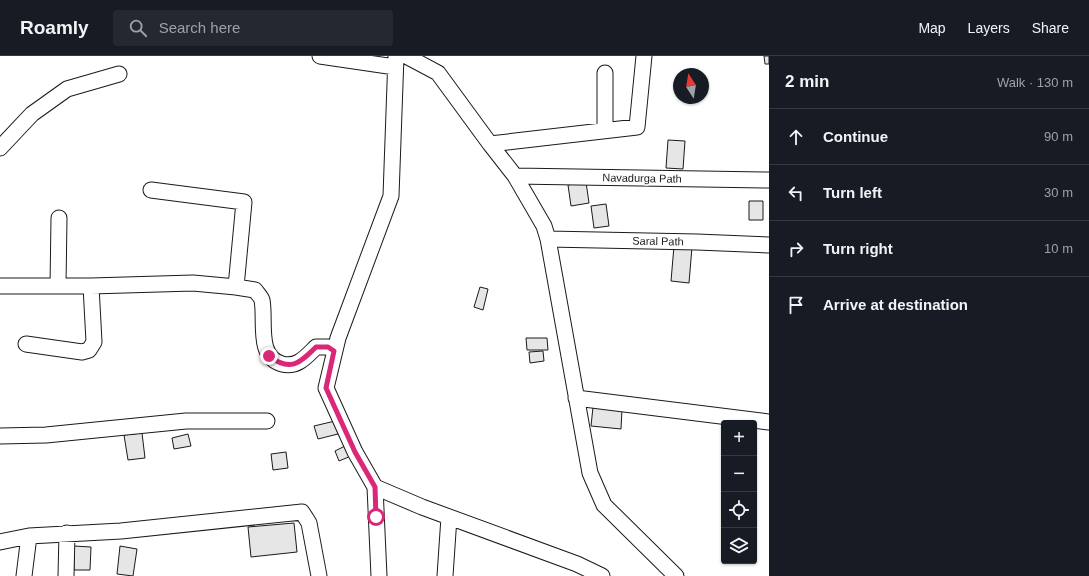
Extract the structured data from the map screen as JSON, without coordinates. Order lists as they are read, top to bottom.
{
  "streets": {
    "street": ["Navadurga Path", "Saral Path"]
  },
  "north": "top",
  "page": {
    "header": "Roamly",
    "search": "Search here",
    "nav": ["Map", "Layers", "Share"],
    "heading": ["2 min", "Walk · 130 m"],
    "list": [
      ["Continue", "90 m"],
      ["Turn left", "30 m"],
      ["Turn right", "10 m"],
      "Arrive at destination"
    ],
    "map_buttons": ["+", "−"]
  }
}
